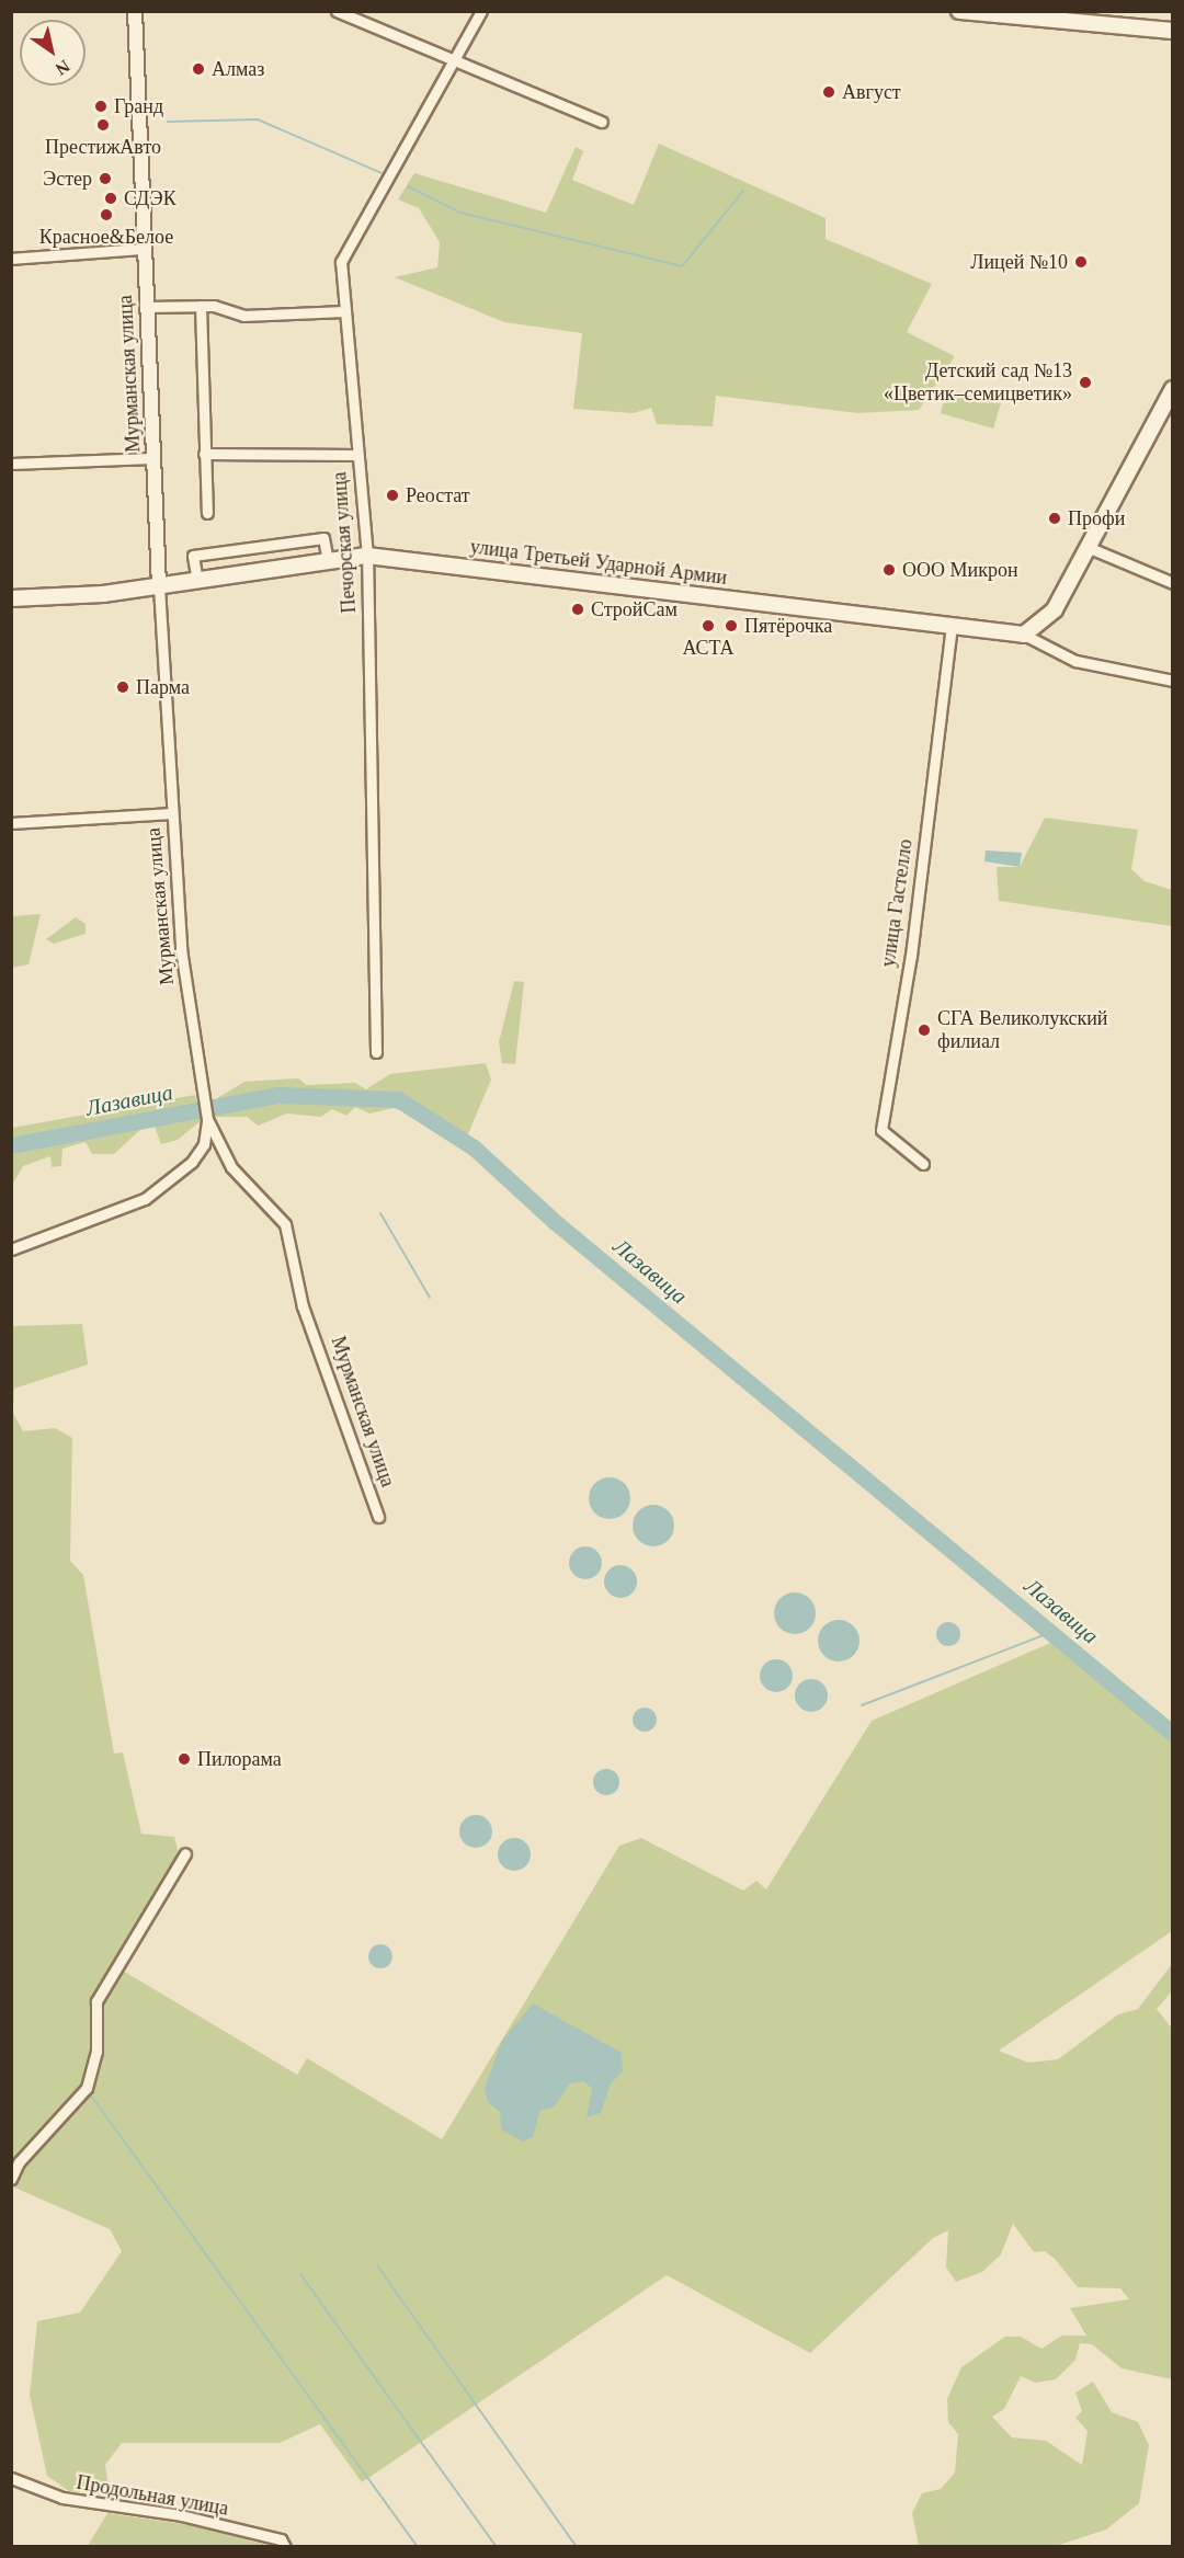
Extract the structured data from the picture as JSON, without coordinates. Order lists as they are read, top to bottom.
{
  "streets": {
    "main road": ["улица Третьей Ударной Армии"],
    "street": [
      "Мурманская улица",
      "Печорская улица",
      "улица Гастелло",
      "Продольная улица"
    ]
  },
  "crossings": [
    ["Мурманская улица", "улица Третьей Ударной Армии"],
    ["Печорская улица", "улица Третьей Ударной Армии"],
    ["улица Третьей Ударной Армии", "улица Гастелло"]
  ],
  "water": ["Лазавица"],
  "places": [
    "Алмаз",
    "Август",
    "Гранд",
    "ПрестижАвто",
    "Эстер",
    "СДЭК",
    "Красное&Белое",
    "Лицей №10",
    "Детский сад №13 «Цветик–семицветик»",
    "Реостат",
    "Профи",
    "ООО Микрон",
    "СтройСам",
    "АСТА",
    "Пятёрочка",
    "Парма",
    "СГА Великолукский филиал",
    "Пилорама"
  ],
  "north": "bottom right"
}
